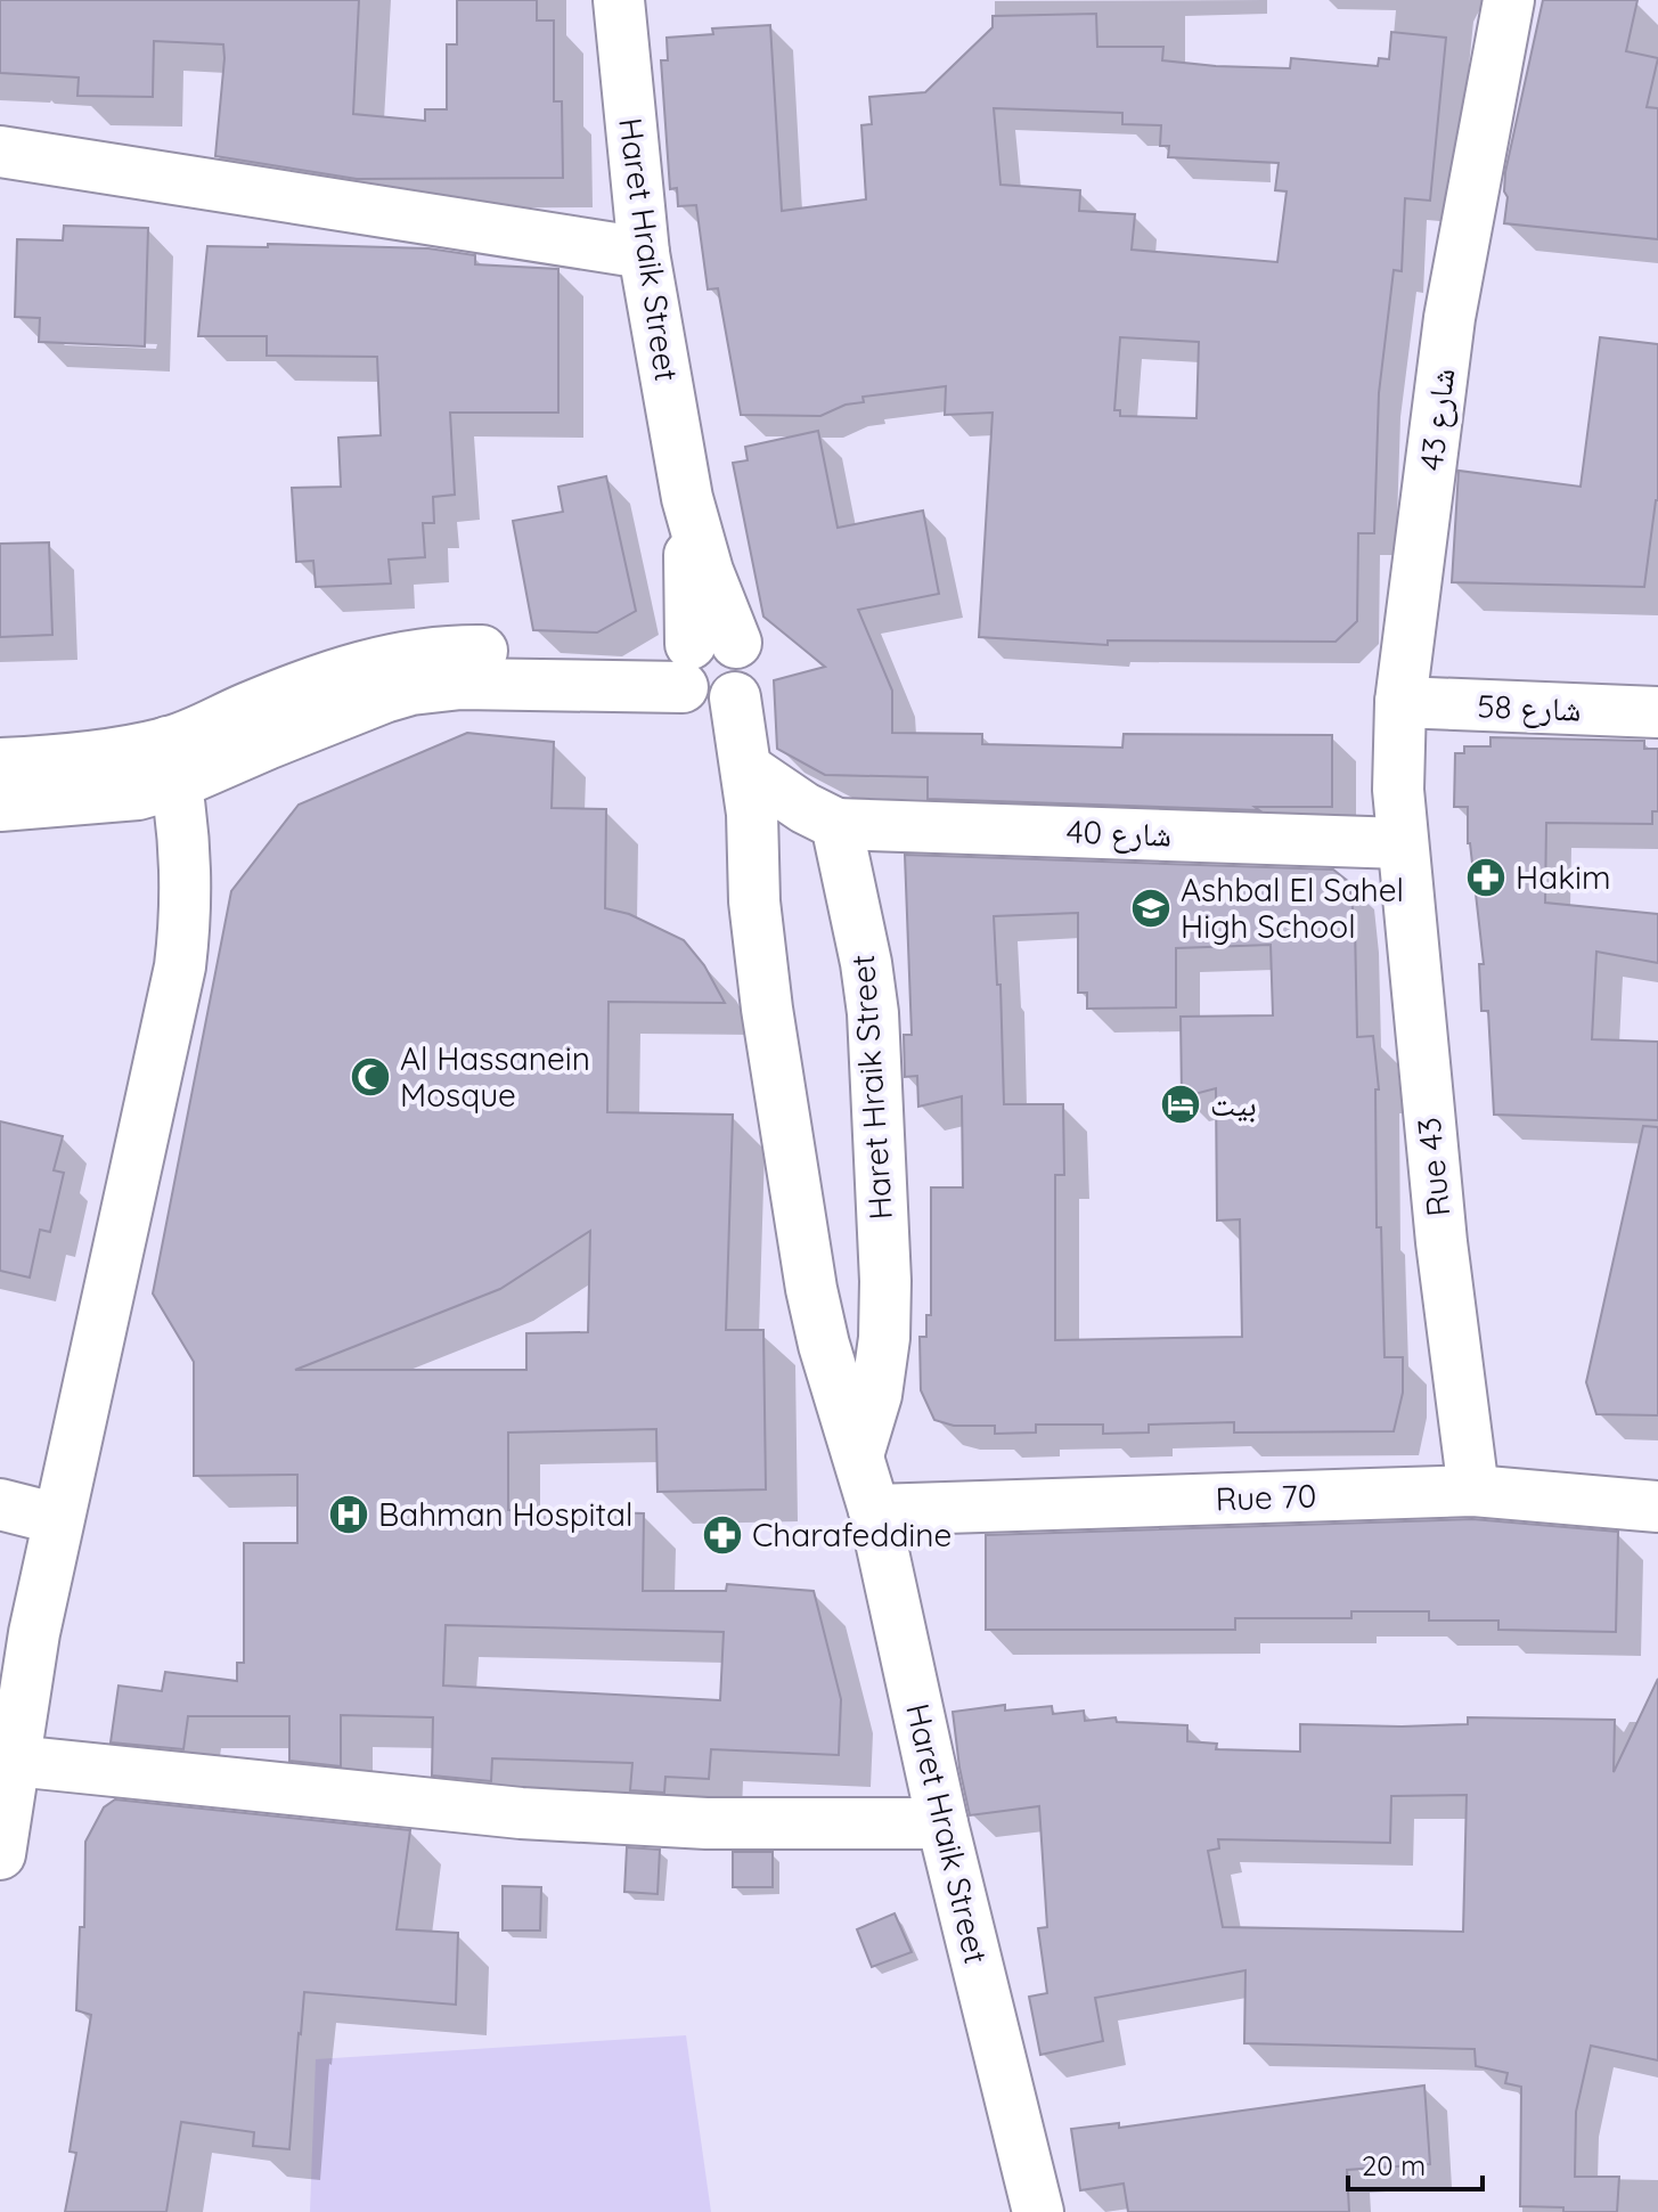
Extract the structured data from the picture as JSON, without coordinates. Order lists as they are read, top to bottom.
{
  "streets": {
    "street": [
      "Haret Hraik Street",
      "شارع 43",
      "شارع 58",
      "شارع 40",
      "Rue 43",
      "Rue 70"
    ]
  },
  "crossings": [
    ["Haret Hraik Street", "شارع 40"],
    ["Haret Hraik Street", "Rue 70"],
    ["شارع 43", "شارع 58"],
    ["شارع 43", "شارع 40"],
    ["شارع 43", "Rue 43"],
    ["شارع 40", "Rue 43"],
    ["Rue 43", "Rue 70"]
  ],
  "places": {
    "pharmacy": ["Hakim", "Charafeddine"],
    "school or university": ["Ashbal El Sahel High School"],
    "mosque": ["Al Hassanein Mosque"],
    "hotel": ["بيت"],
    "hospital": ["Bahman Hospital"]
  },
  "scale_bar": "20 m"
}
